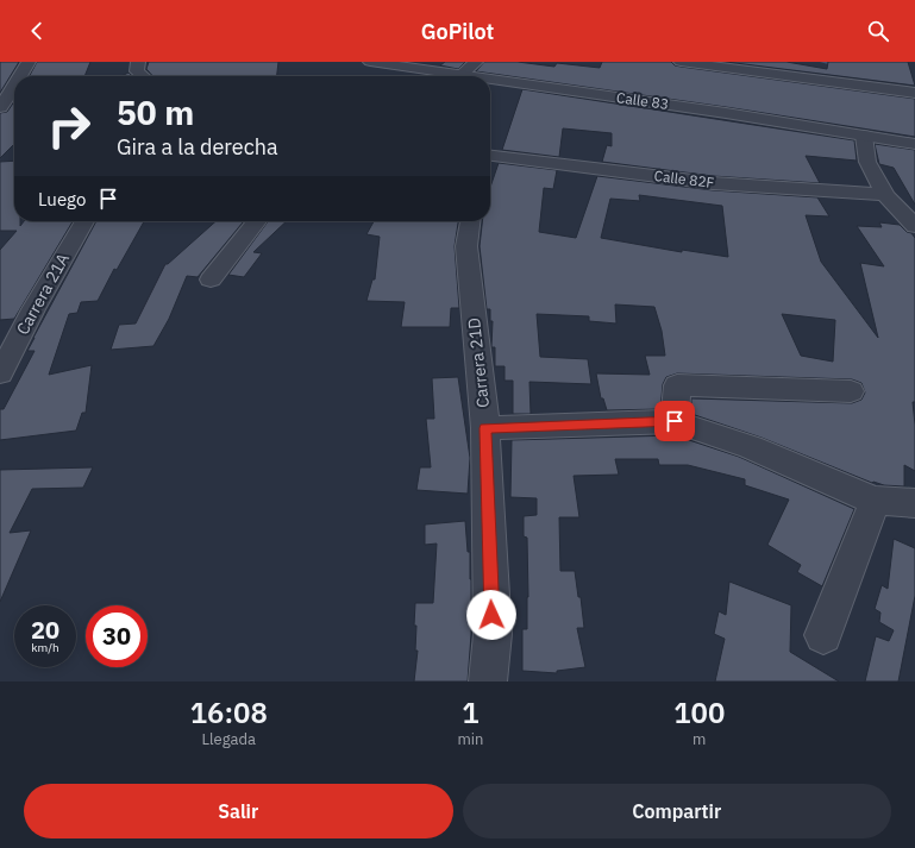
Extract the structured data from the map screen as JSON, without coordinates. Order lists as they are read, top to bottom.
{
  "streets": {
    "street": [
      "Calle 83",
      "Calle 82F",
      "Carrera 21A",
      "Carrera 21D"
    ]
  },
  "page": {
    "header": "GoPilot",
    "turn": ["50 m", "Gira a la derecha"],
    "then": "Luego",
    "speed": "20 km/h",
    "limit": "30",
    "eta": [
      "16:08",
      "Llegada",
      "1",
      "min",
      "100",
      "m"
    ],
    "buttons": ["Salir", "Compartir"]
  }
}
